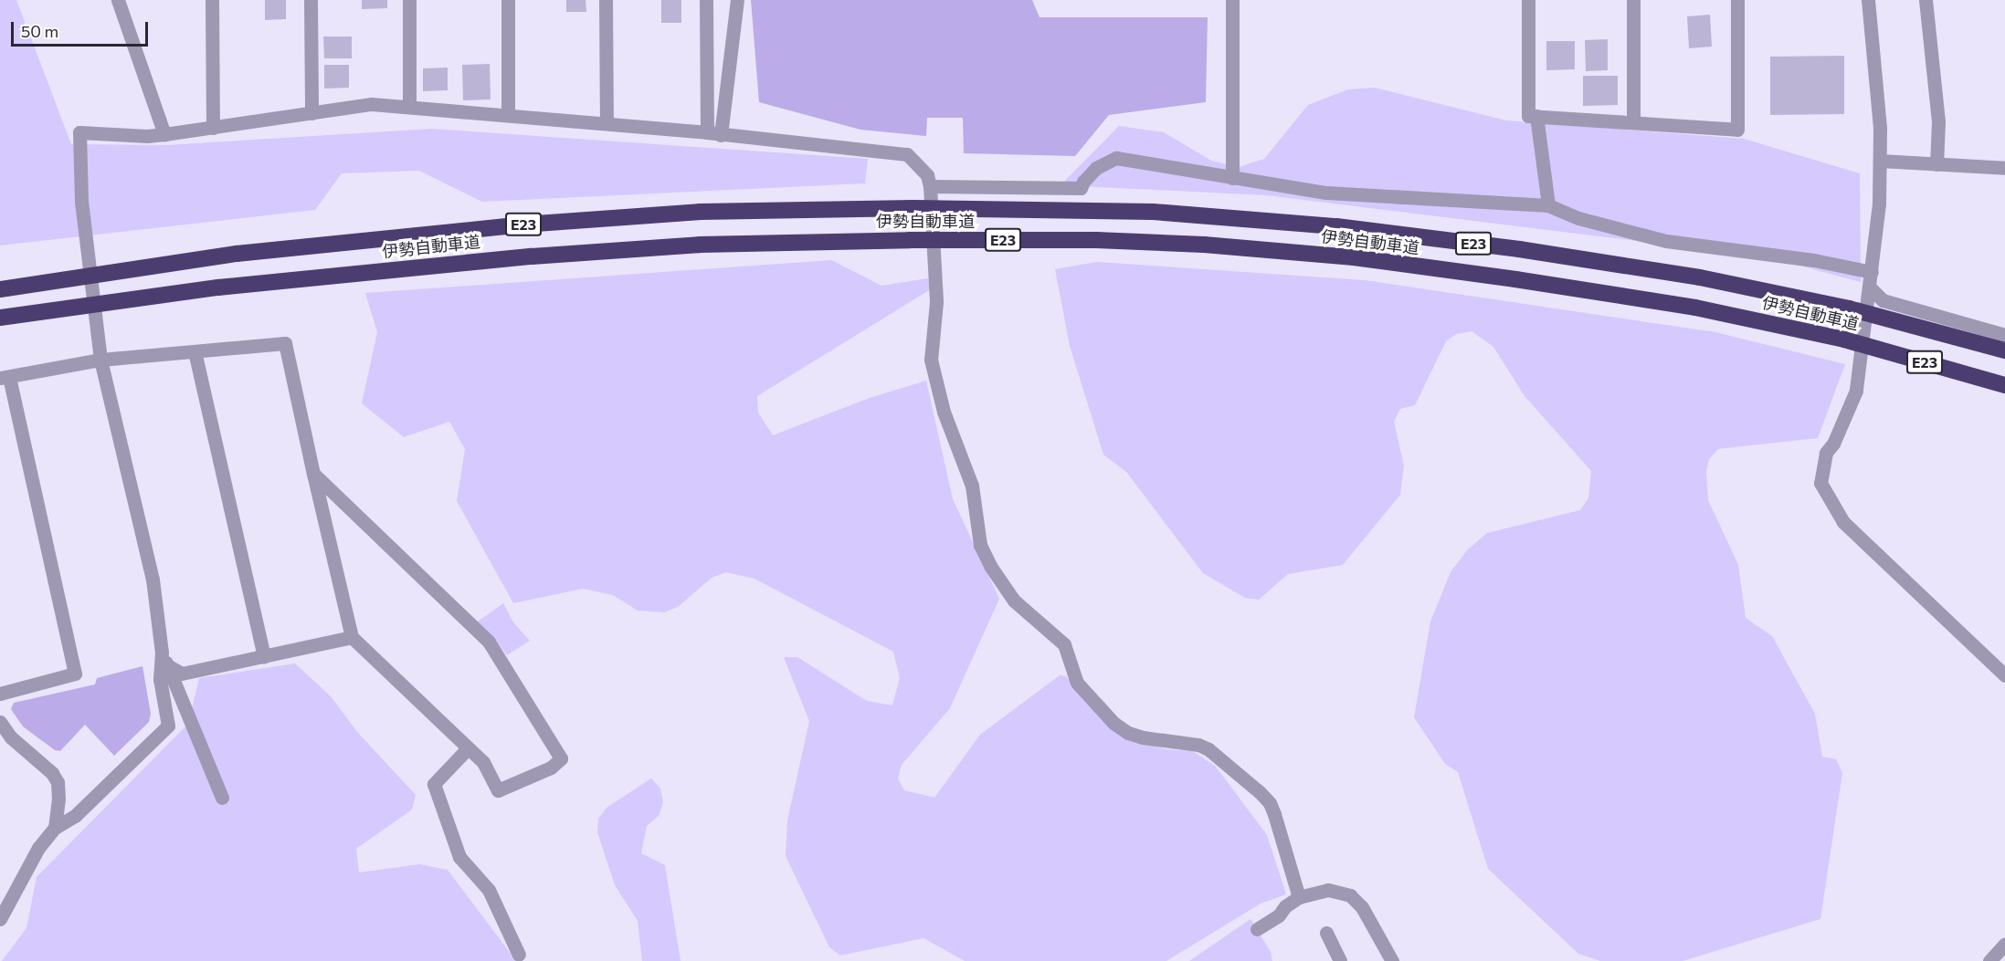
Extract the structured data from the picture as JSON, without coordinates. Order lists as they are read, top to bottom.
{
  "streets": {
    "highway": ["伊勢自動車道", "E23"]
  },
  "scale_bar": "50 m"
}
